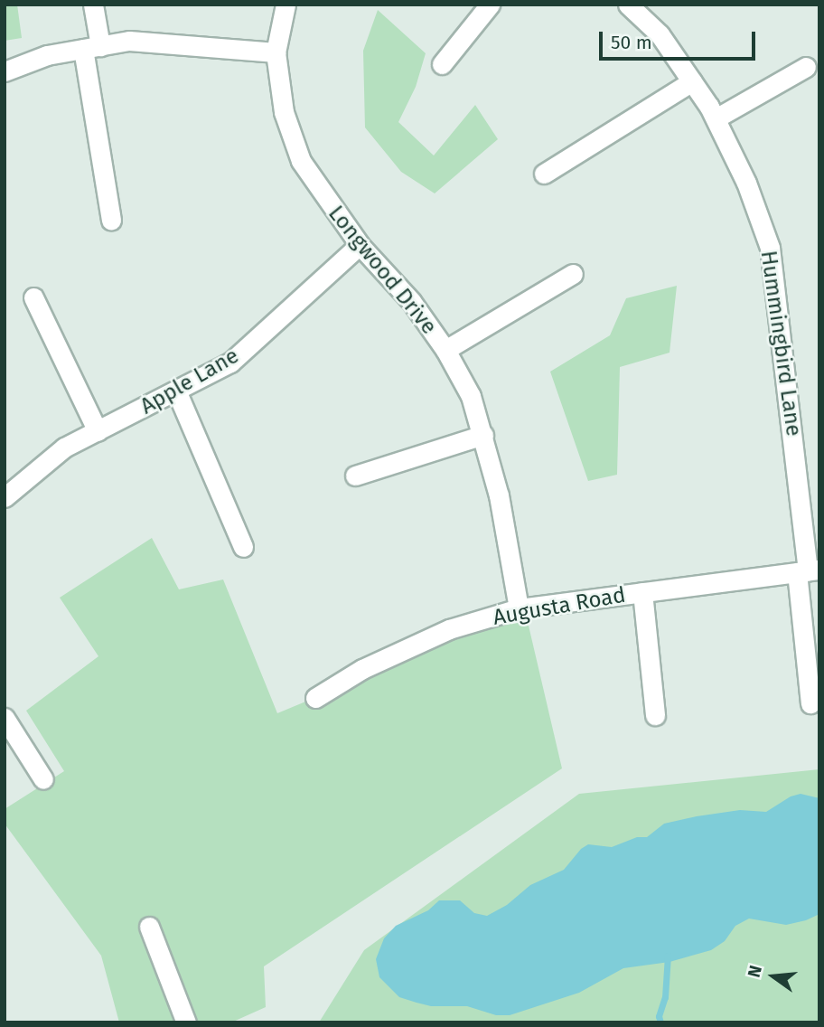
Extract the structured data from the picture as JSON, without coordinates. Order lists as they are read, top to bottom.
{
  "streets": {
    "street": [
      "Longwood Drive",
      "Hummingbird Lane",
      "Apple Lane",
      "Augusta Road"
    ]
  },
  "crossings": [
    ["Longwood Drive", "Apple Lane"],
    ["Longwood Drive", "Augusta Road"],
    ["Hummingbird Lane", "Augusta Road"]
  ],
  "scale_bar": "50 m",
  "north": "left"
}
